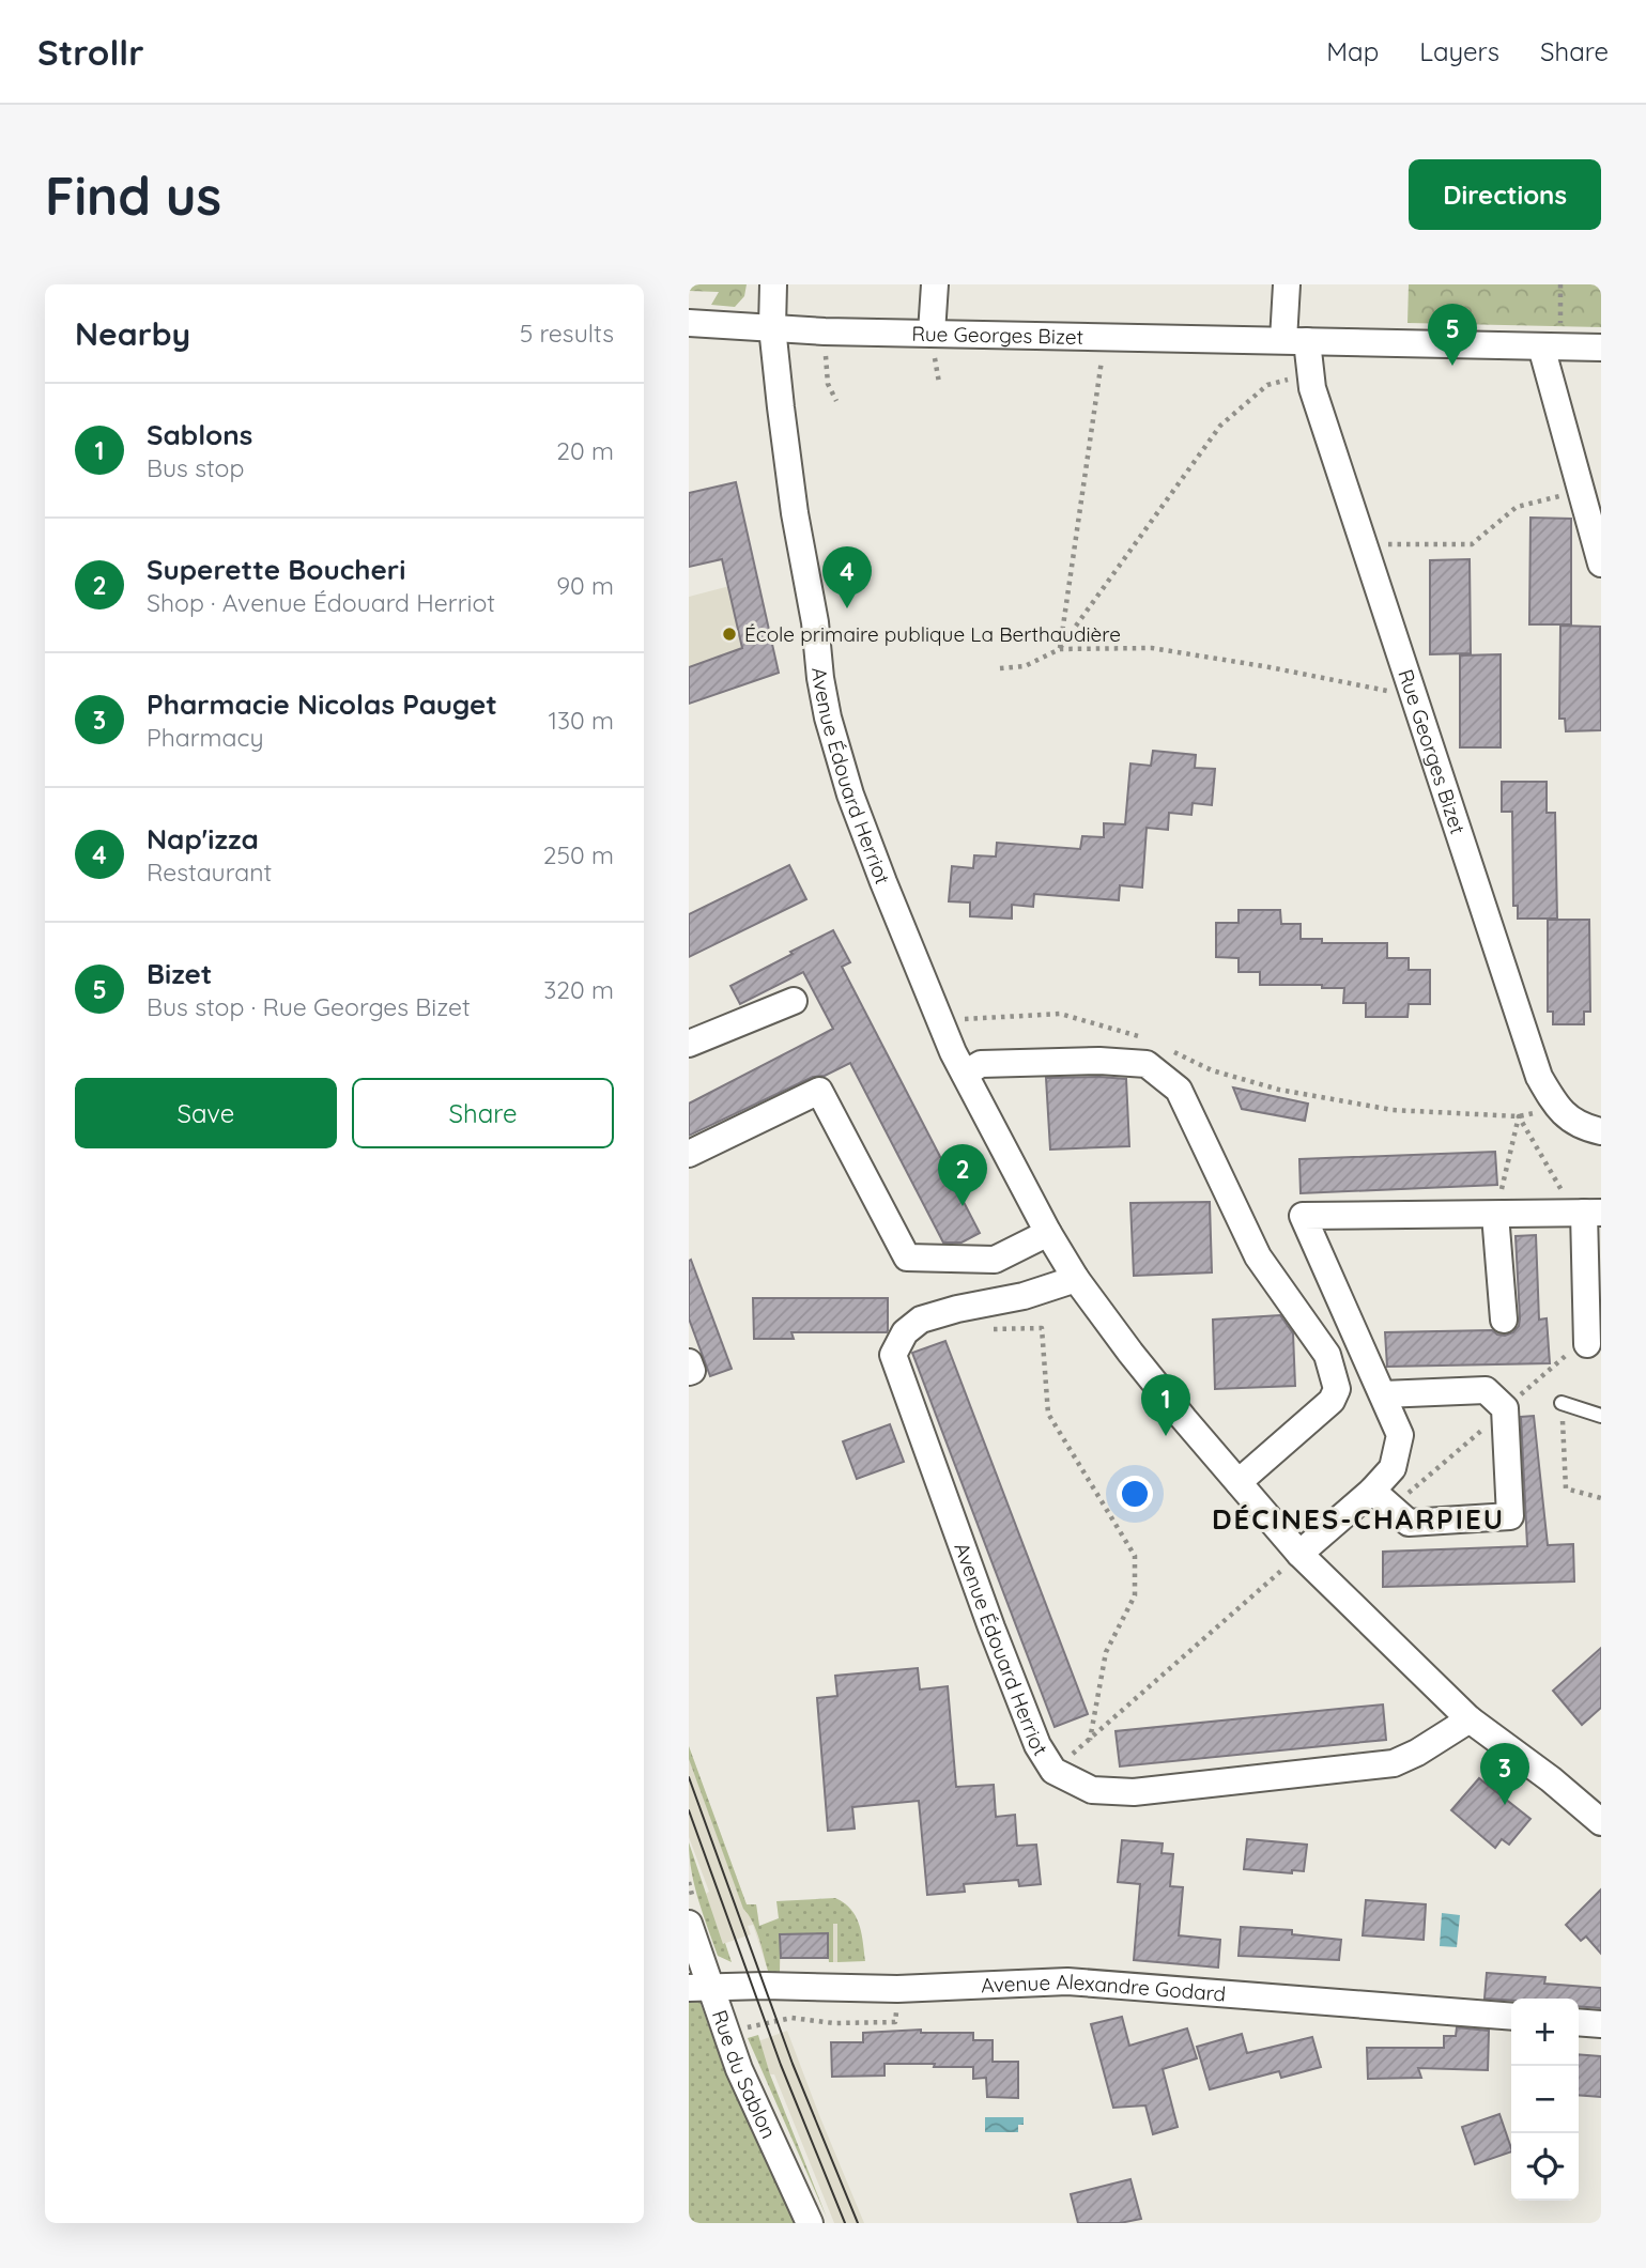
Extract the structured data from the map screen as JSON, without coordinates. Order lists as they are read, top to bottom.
{
  "streets": {
    "street": [
      "Rue Georges Bizet",
      "Avenue Édouard Herriot",
      "Avenue Alexandre Godard",
      "Rue du Sablon"
    ]
  },
  "crossings": [
    ["Rue Georges Bizet", "Avenue Édouard Herriot"],
    ["Avenue Alexandre Godard", "Rue du Sablon"]
  ],
  "districts": ["DÉCINES-CHARPIEU"],
  "places": ["École primaire publique La Berthaudière"],
  "page": {
    "header": "Strollr",
    "nav": ["Map", "Layers", "Share"],
    "buttons": [
      "Directions",
      ["Save", "Share"]
    ],
    "title": "Find us",
    "heading": ["Nearby", "5 results"],
    "pins": [
      "5",
      "4",
      "2",
      "1",
      "3"
    ],
    "list": [
      {
        "mark": "1",
        "name": "Sablons",
        "note": "Bus stop",
        "value": "20 m"
      },
      {
        "mark": "2",
        "name": "Superette Boucheri",
        "note": "Shop · Avenue Édouard Herriot",
        "value": "90 m"
      },
      {
        "mark": "3",
        "name": "Pharmacie Nicolas Pauget",
        "note": "Pharmacy",
        "value": "130 m"
      },
      {
        "mark": "4",
        "name": "Nap'izza",
        "note": "Restaurant",
        "value": "250 m"
      },
      {
        "mark": "5",
        "name": "Bizet",
        "note": "Bus stop · Rue Georges Bizet",
        "value": "320 m"
      }
    ],
    "map_buttons": ["+", "−"]
  }
}
